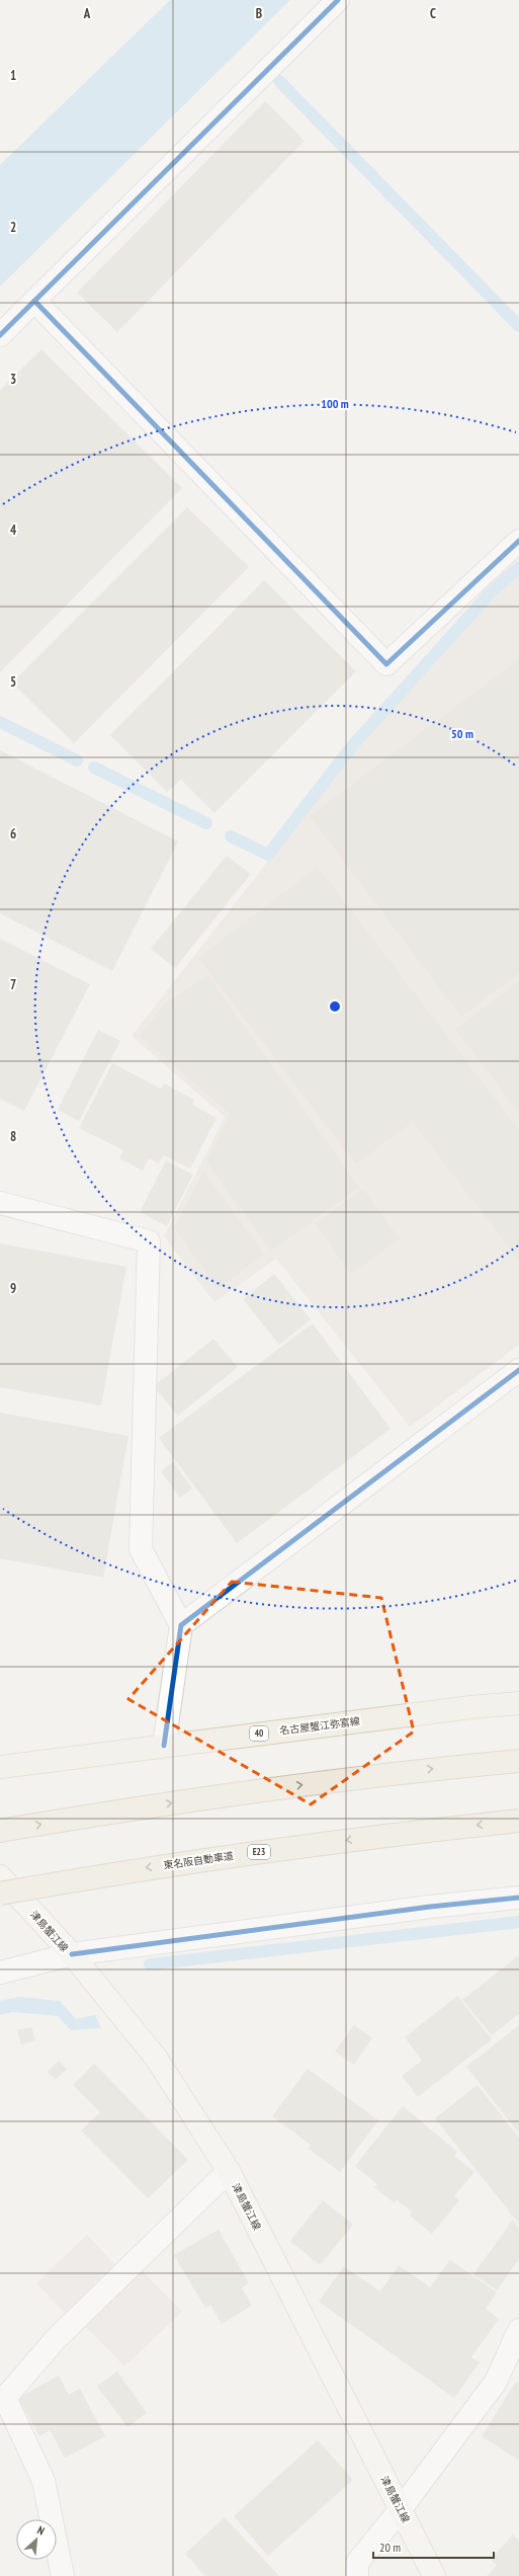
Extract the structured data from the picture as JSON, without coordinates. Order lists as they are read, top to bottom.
{
  "streets": {
    "highway": ["E23", "東名阪自動車道"],
    "main road": ["名古屋蟹江弥富線", "40", "津島蟹江線"]
  },
  "scale_bar": "20 m",
  "north": "top right",
  "grid": {
    "columns": ["A", "B", "C"],
    "rows": [
      "1",
      "2",
      "3",
      "4",
      "5",
      "6",
      "7",
      "8",
      "9"
    ]
  },
  "rings": ["100 m", "50 m"]
}
